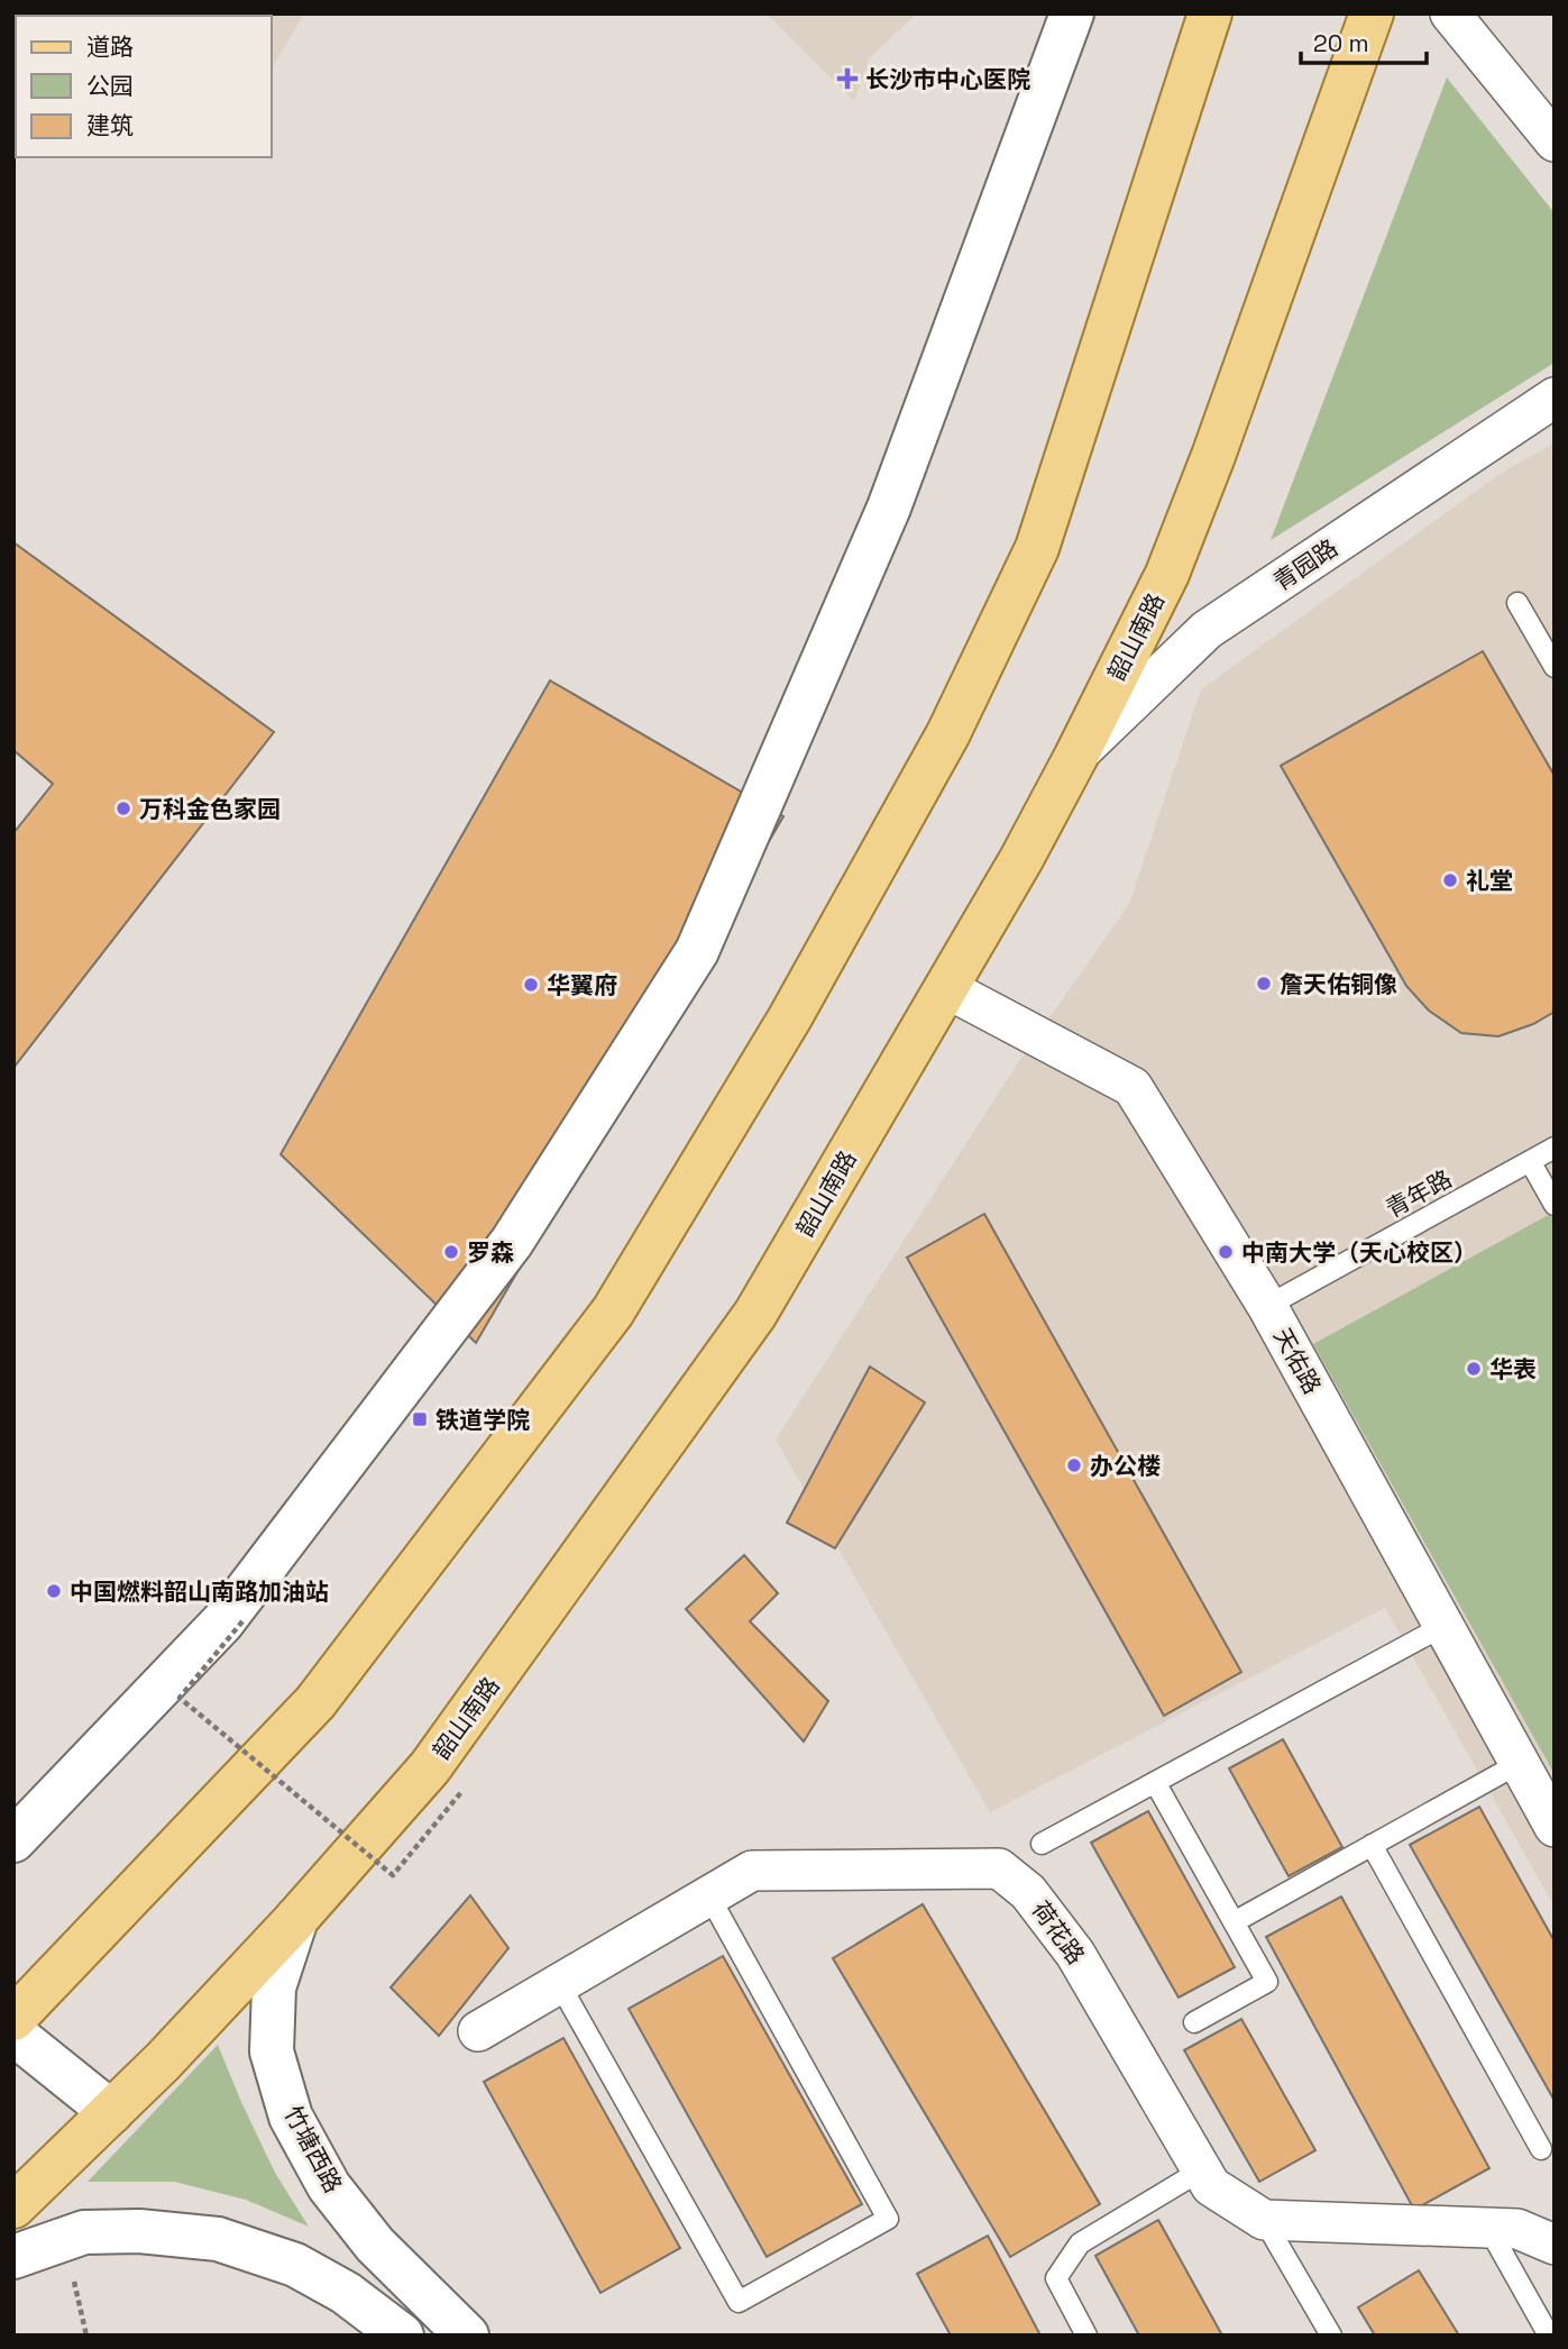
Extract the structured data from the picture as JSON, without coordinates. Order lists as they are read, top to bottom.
{
  "streets": {
    "main road": ["韶山南路"],
    "street": [
      "青园路",
      "天佑路",
      "荷花路",
      "竹塘西路"
    ],
    "lane": ["青年路"]
  },
  "crossings": [
    ["青园路", "韶山南路"],
    ["韶山南路", "天佑路"],
    ["韶山南路", "竹塘西路"],
    ["青年路", "天佑路"]
  ],
  "places": {
    "health": ["长沙市中心医院"],
    "other": [
      "万科金色家园",
      "礼堂",
      "詹天佑铜像",
      "华翼府",
      "罗森",
      "中南大学（天心校区）",
      "华表",
      "办公楼",
      "中国燃料韶山南路加油站"
    ],
    "transit": ["铁道学院"]
  },
  "legend": ["道路", "公园", "建筑"],
  "scale_bar": "20 m"
}
